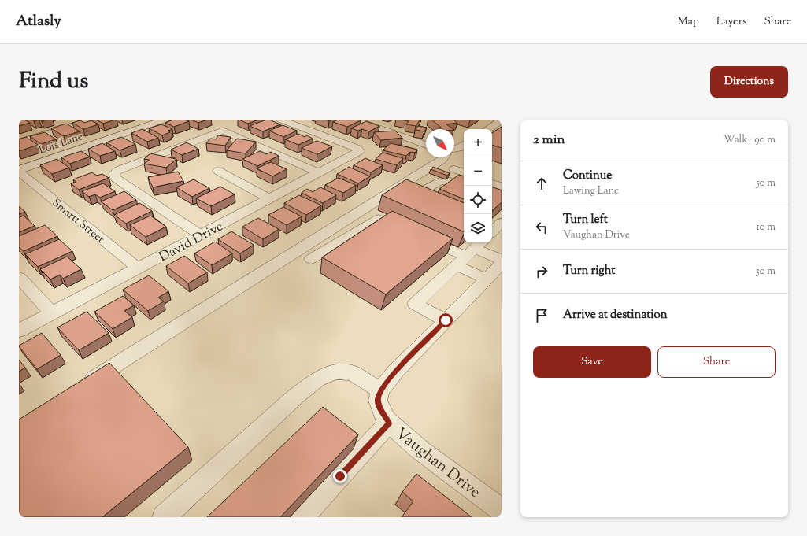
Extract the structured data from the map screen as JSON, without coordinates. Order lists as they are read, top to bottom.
{
  "streets": {
    "street": [
      "Lois Lane",
      "Smartt Street",
      "David Drive",
      "Vaughan Drive"
    ]
  },
  "crossings": [
    ["Lois Lane", "Smartt Street"],
    ["Smartt Street", "David Drive"]
  ],
  "north": "bottom right",
  "page": {
    "header": "Atlasly",
    "nav": ["Map", "Layers", "Share"],
    "title": "Find us",
    "buttons": [
      "Directions",
      ["Save", "Share"]
    ],
    "heading": ["2 min", "Walk · 90 m"],
    "map_buttons": ["+", "−"],
    "list": [
      ["Continue", "Lawing Lane", "50 m"],
      ["Turn left", "Vaughan Drive", "10 m"],
      ["Turn right", "30 m"],
      "Arrive at destination"
    ]
  }
}
